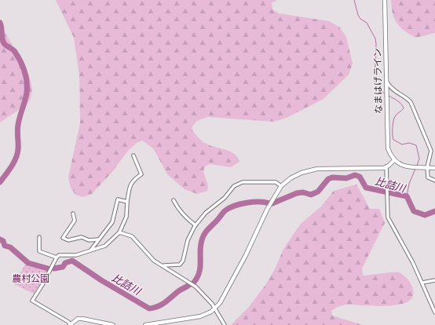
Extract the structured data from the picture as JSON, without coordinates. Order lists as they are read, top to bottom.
{
  "streets": {
    "street": ["なまはげライン"]
  },
  "water": ["比詰川"],
  "parks": ["農村公園"]
}
